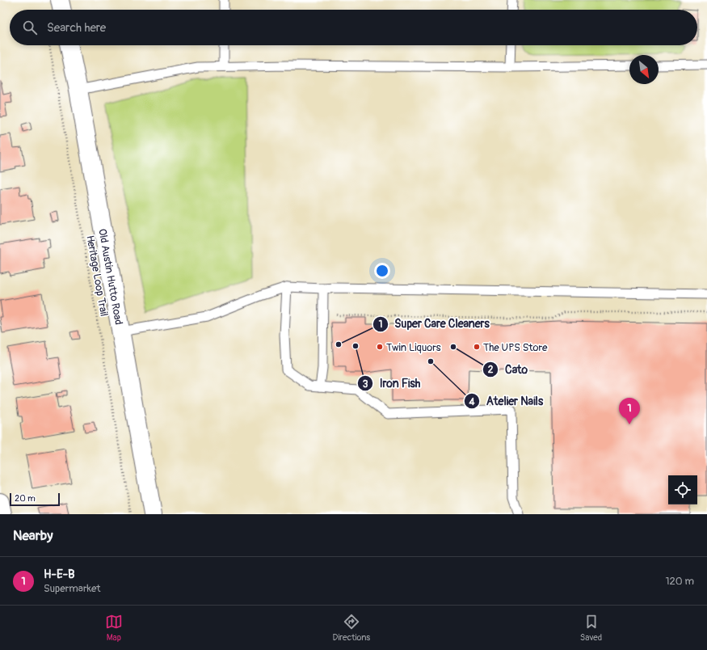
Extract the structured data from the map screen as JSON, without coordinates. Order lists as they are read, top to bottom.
{
  "streets": {
    "street": ["Old Austin Hutto Road"],
    "path": ["Heritage Loop Trail"]
  },
  "places": [
    "Super Care Cleaners",
    "Iron Fish",
    "Twin Liquors",
    "Cato",
    "The UPS Store",
    "Atelier Nails"
  ],
  "scale_bar": "20 m",
  "north": "bottom right",
  "page": {
    "search": "Search here",
    "pins": "1",
    "scale": "20 m",
    "heading": "Nearby",
    "list": [
      {
        "mark": "1",
        "name": "H-E-B",
        "note": "Supermarket",
        "value": "120 m"
      }
    ],
    "nav": ["Map", "Directions", "Saved"]
  }
}
